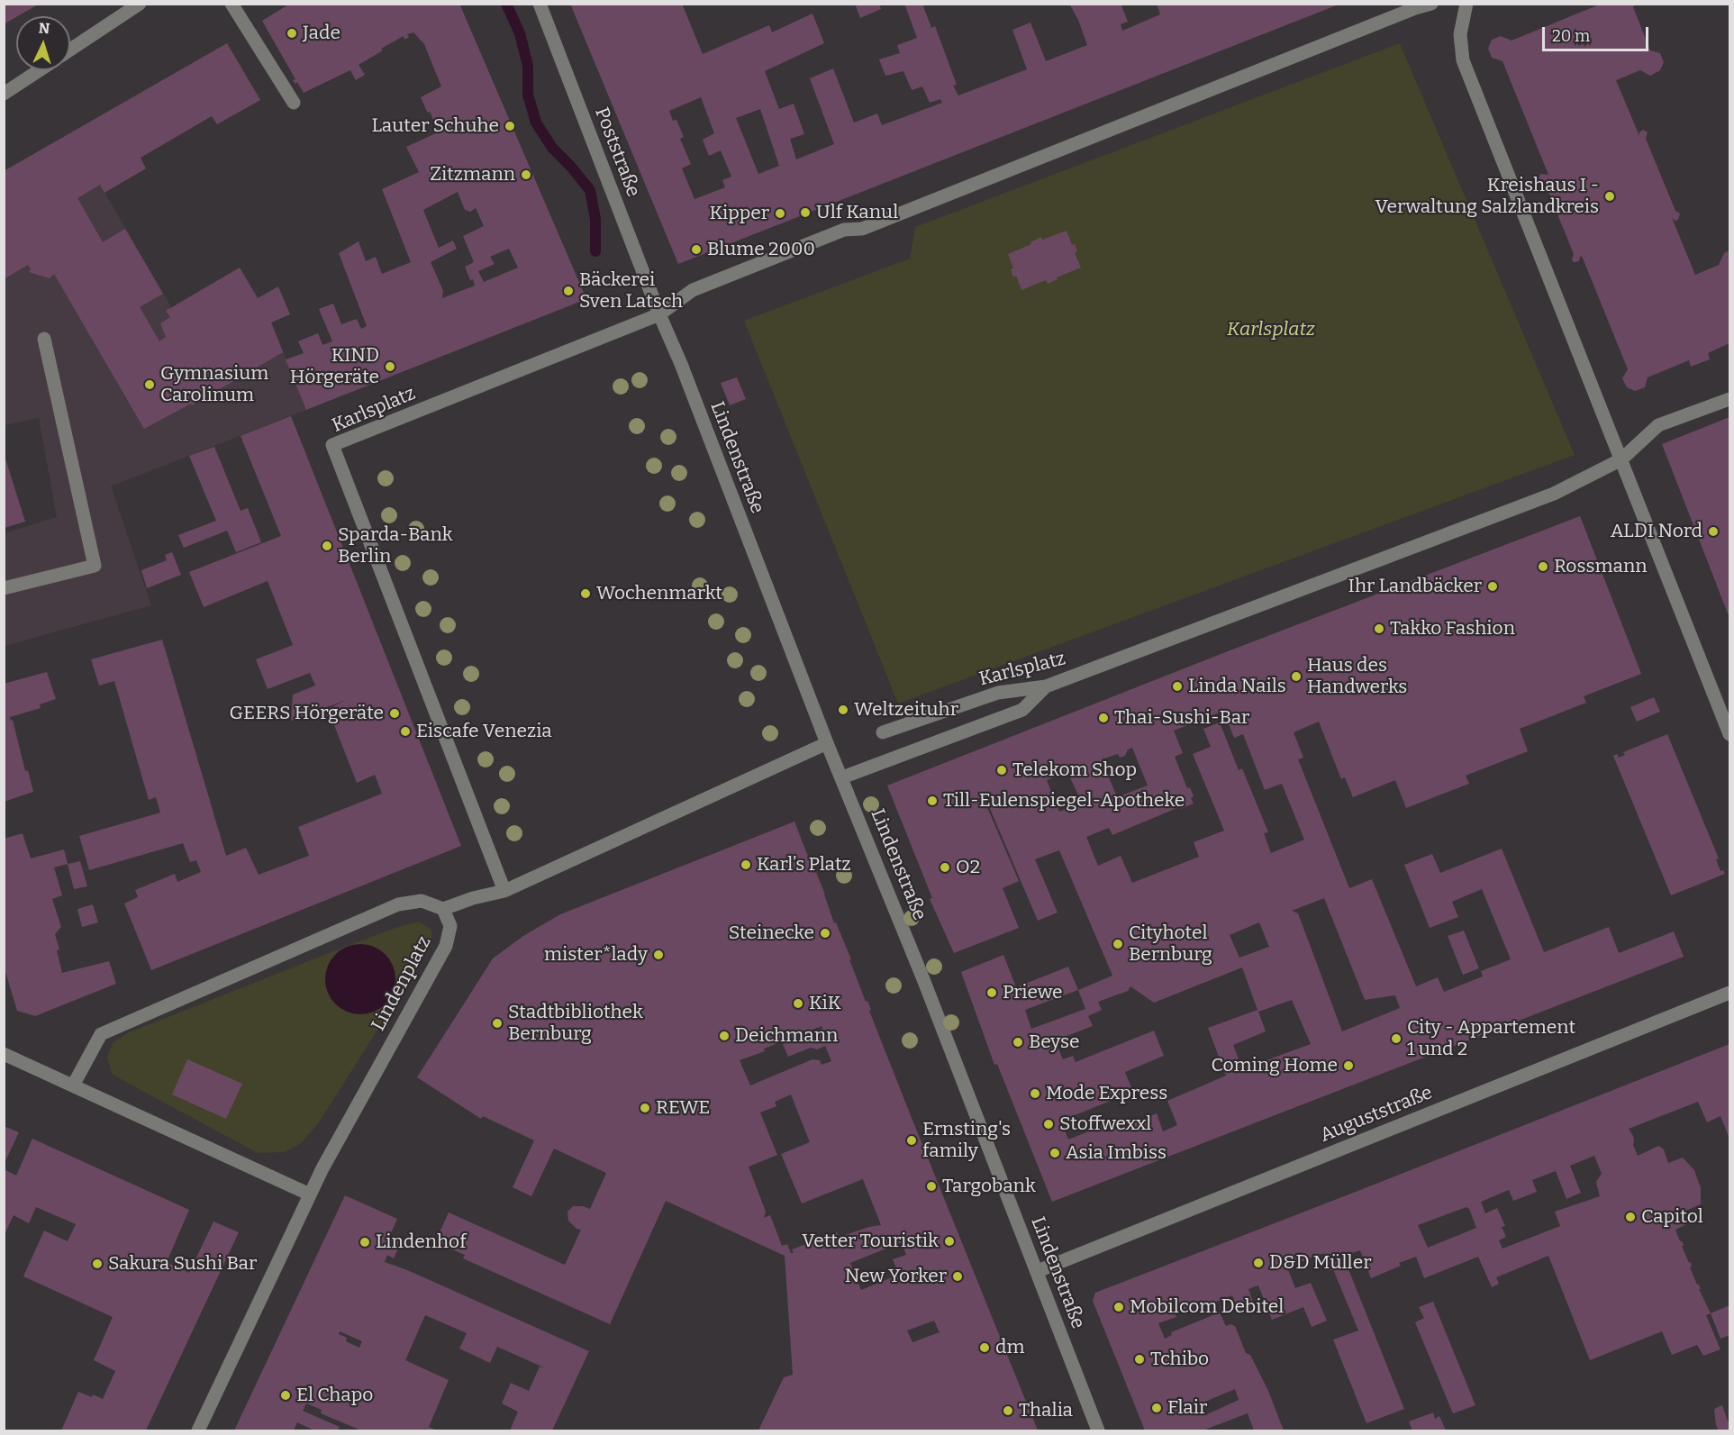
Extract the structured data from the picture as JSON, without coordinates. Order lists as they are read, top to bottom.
{
  "streets": {
    "street": [
      "Poststraße",
      "Karlsplatz",
      "Lindenstraße",
      "Lindenplatz",
      "Auguststraße"
    ]
  },
  "crossings": [
    ["Poststraße", "Karlsplatz"],
    ["Poststraße", "Lindenstraße"],
    ["Karlsplatz", "Lindenstraße"],
    ["Lindenstraße", "Auguststraße"]
  ],
  "parks": ["Karlsplatz"],
  "places": [
    "Jade",
    "Lauter Schuhe",
    "Zitzmann",
    "Kreishaus I - Verwaltung Salzlandkreis",
    "Ulf Kanul",
    "Kipper",
    "Blume 2000",
    "Bäckerei Sven Latsch",
    "KIND Hörgeräte",
    "Gymnasium Carolinum",
    "ALDI Nord",
    "Sparda-Bank Berlin",
    "Rossmann",
    "Ihr Landbäcker",
    "Wochenmarkt",
    "Takko Fashion",
    "Haus des Handwerks",
    "Linda Nails",
    "Weltzeituhr",
    "GEERS Hörgeräte",
    "Thai-Sushi-Bar",
    "Eiscafe Venezia",
    "Telekom Shop",
    "Till-Eulenspiegel-Apotheke",
    "Karl’s Platz",
    "O2",
    "Steinecke",
    "Cityhotel Bernburg",
    "mister*lady",
    "Priewe",
    "KiK",
    "Stadtbibliothek Bernburg",
    "Deichmann",
    "City - Appartement 1 und 2",
    "Beyse",
    "Coming Home",
    "Mode Express",
    "REWE",
    "Stoffwexxl",
    "Ernsting's family",
    "Asia Imbiss",
    "Targobank",
    "Capitol",
    "Vetter Touristik",
    "Lindenhof",
    "D&D Müller",
    "Sakura Sushi Bar",
    "New Yorker",
    "Mobilcom Debitel",
    "dm",
    "Tchibo",
    "El Chapo",
    "Flair",
    "Thalia"
  ],
  "scale_bar": "20 m",
  "north": "top"
}
